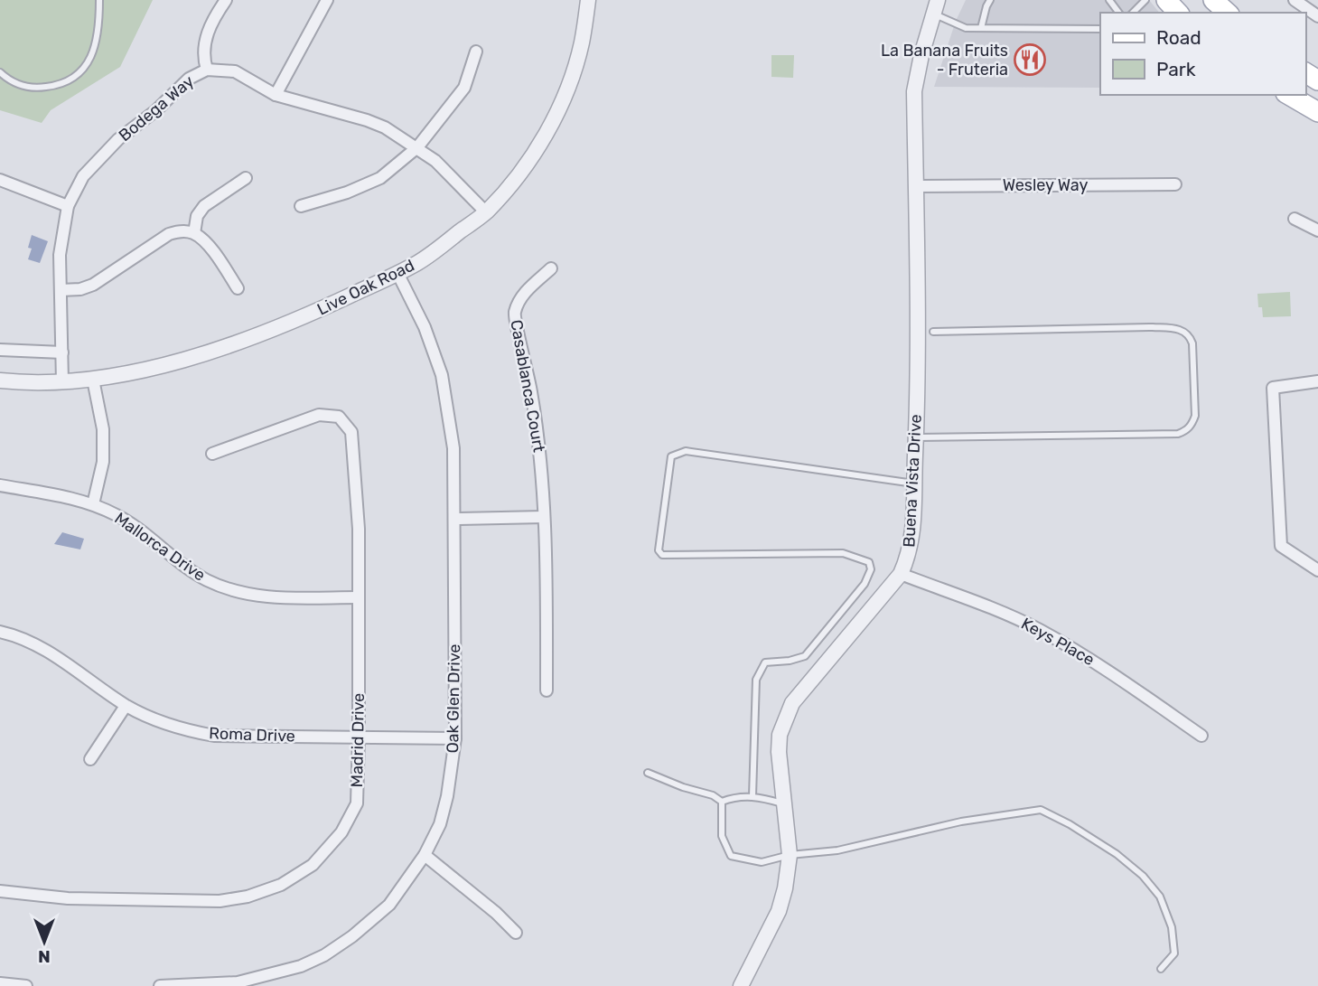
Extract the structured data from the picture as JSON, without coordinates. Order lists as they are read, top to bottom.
{
  "streets": {
    "street": [
      "Bodega Way",
      "Wesley Way",
      "Live Oak Road",
      "Casablanca Court",
      "Buena Vista Drive",
      "Mallorca Drive",
      "Keys Place",
      "Oak Glen Drive",
      "Roma Drive",
      "Madrid Drive"
    ]
  },
  "crossings": [
    ["Bodega Way", "Live Oak Road"],
    ["Wesley Way", "Buena Vista Drive"],
    ["Live Oak Road", "Oak Glen Drive"],
    ["Buena Vista Drive", "Keys Place"],
    ["Mallorca Drive", "Madrid Drive"],
    ["Oak Glen Drive", "Roma Drive"],
    ["Roma Drive", "Madrid Drive"]
  ],
  "places": {
    "restaurant": ["La Banana Fruits - Fruteria"]
  },
  "legend": ["Road", "Park"],
  "north": "bottom"
}
